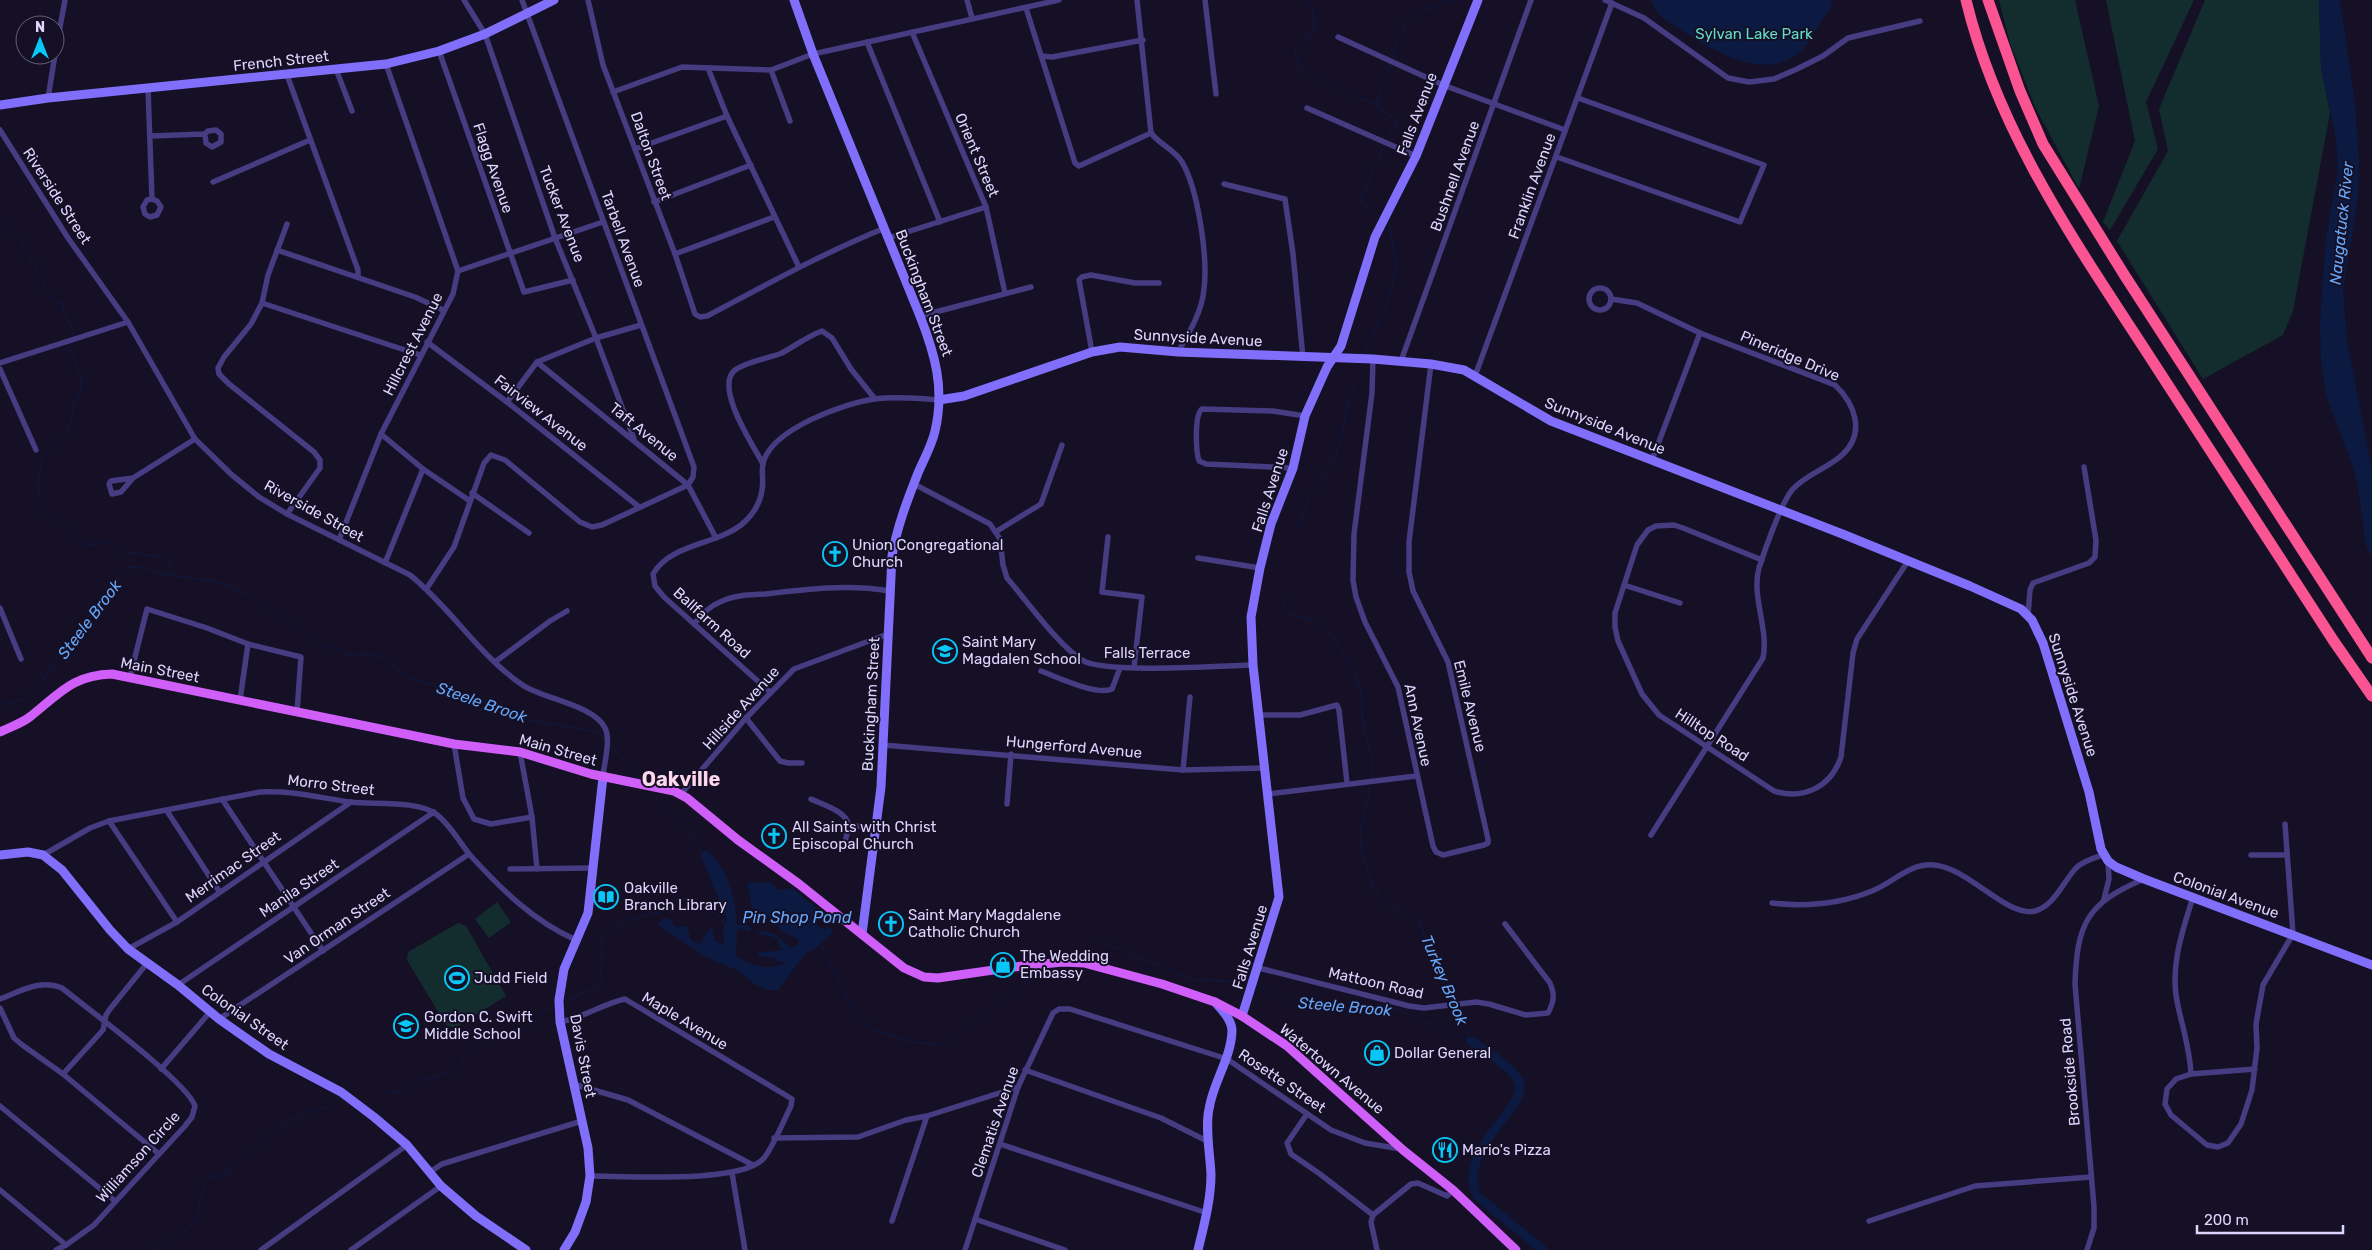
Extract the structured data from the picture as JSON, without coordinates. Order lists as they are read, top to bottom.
{
  "streets": {
    "main road": ["Main Street", "Watertown Avenue"],
    "street": [
      "French Street",
      "Falls Avenue",
      "Orient Street",
      "Dalton Street",
      "Flagg Avenue",
      "Bushnell Avenue",
      "Franklin Avenue",
      "Riverside Street",
      "Tucker Avenue",
      "Tarbell Avenue",
      "Buckingham Street",
      "Sunnyside Avenue",
      "Hillcrest Avenue",
      "Pineridge Drive",
      "Fairview Avenue",
      "Taft Avenue",
      "Ballfarm Road",
      "Falls Terrace",
      "Emile Avenue",
      "Hillside Avenue",
      "Ann Avenue",
      "Hilltop Road",
      "Hungerford Avenue",
      "Morro Street",
      "Merrimac Street",
      "Manila Street",
      "Colonial Avenue",
      "Van Orman Street",
      "Mattoon Road",
      "Colonial Street",
      "Maple Avenue",
      "Davis Street",
      "Brookside Road",
      "Rosette Street",
      "Clematis Avenue",
      "Williamson Circle"
    ]
  },
  "crossings": [
    ["French Street", "Flagg Avenue"],
    ["French Street", "Tucker Avenue"],
    ["French Street", "Tarbell Avenue"],
    ["Falls Avenue", "Sunnyside Avenue"],
    ["Falls Avenue", "Falls Terrace"],
    ["Falls Avenue", "Hungerford Avenue"],
    ["Falls Avenue", "Mattoon Road"],
    ["Falls Avenue", "Watertown Avenue"],
    ["Flagg Avenue", "Tucker Avenue"],
    ["Bushnell Avenue", "Sunnyside Avenue"],
    ["Franklin Avenue", "Sunnyside Avenue"],
    ["Riverside Street", "Hillcrest Avenue"],
    ["Riverside Street", "Main Street"],
    ["Riverside Street", "Davis Street"],
    ["Tucker Avenue", "Taft Avenue"],
    ["Tarbell Avenue", "Taft Avenue"],
    ["Buckingham Street", "Sunnyside Avenue"],
    ["Buckingham Street", "Ballfarm Road"],
    ["Buckingham Street", "Main Street"],
    ["Buckingham Street", "Hillside Avenue"],
    ["Buckingham Street", "Hungerford Avenue"],
    ["Sunnyside Avenue", "Pineridge Drive"],
    ["Sunnyside Avenue", "Ballfarm Road"],
    ["Sunnyside Avenue", "Emile Avenue"],
    ["Sunnyside Avenue", "Ann Avenue"],
    ["Sunnyside Avenue", "Hilltop Road"],
    ["Sunnyside Avenue", "Colonial Avenue"],
    ["Hillcrest Avenue", "Fairview Avenue"],
    ["Pineridge Drive", "Hilltop Road"],
    ["Taft Avenue", "Ballfarm Road"],
    ["Ballfarm Road", "Hillside Avenue"],
    ["Main Street", "Hillside Avenue"],
    ["Main Street", "Davis Street"],
    ["Main Street", "Watertown Avenue"],
    ["Emile Avenue", "Ann Avenue"],
    ["Morro Street", "Merrimac Street"],
    ["Morro Street", "Manila Street"],
    ["Morro Street", "Colonial Street"],
    ["Merrimac Street", "Colonial Street"],
    ["Manila Street", "Colonial Street"],
    ["Colonial Avenue", "Brookside Road"],
    ["Van Orman Street", "Colonial Street"],
    ["Maple Avenue", "Davis Street"],
    ["Watertown Avenue", "Rosette Street"],
    ["Rosette Street", "Clematis Avenue"]
  ],
  "districts": ["Oakville"],
  "water": [
    "Naugatuck River",
    "Steele Brook",
    "Pin Shop Pond",
    "Turkey Brook"
  ],
  "parks": ["Sylvan Lake Park"],
  "places": {
    "church": ["Union Congregational Church", "All Saints with Christ Episcopal Church", "Saint Mary Magdalene Catholic Church"],
    "school or university": ["Saint Mary Magdalen School", "Gordon C. Swift Middle School"],
    "library": ["Oakville Branch Library"],
    "shop": ["The Wedding Embassy", "Dollar General"],
    "sports": ["Judd Field"],
    "restaurant": ["Mario's Pizza"]
  },
  "scale_bar": "200 m",
  "north": "top"
}
